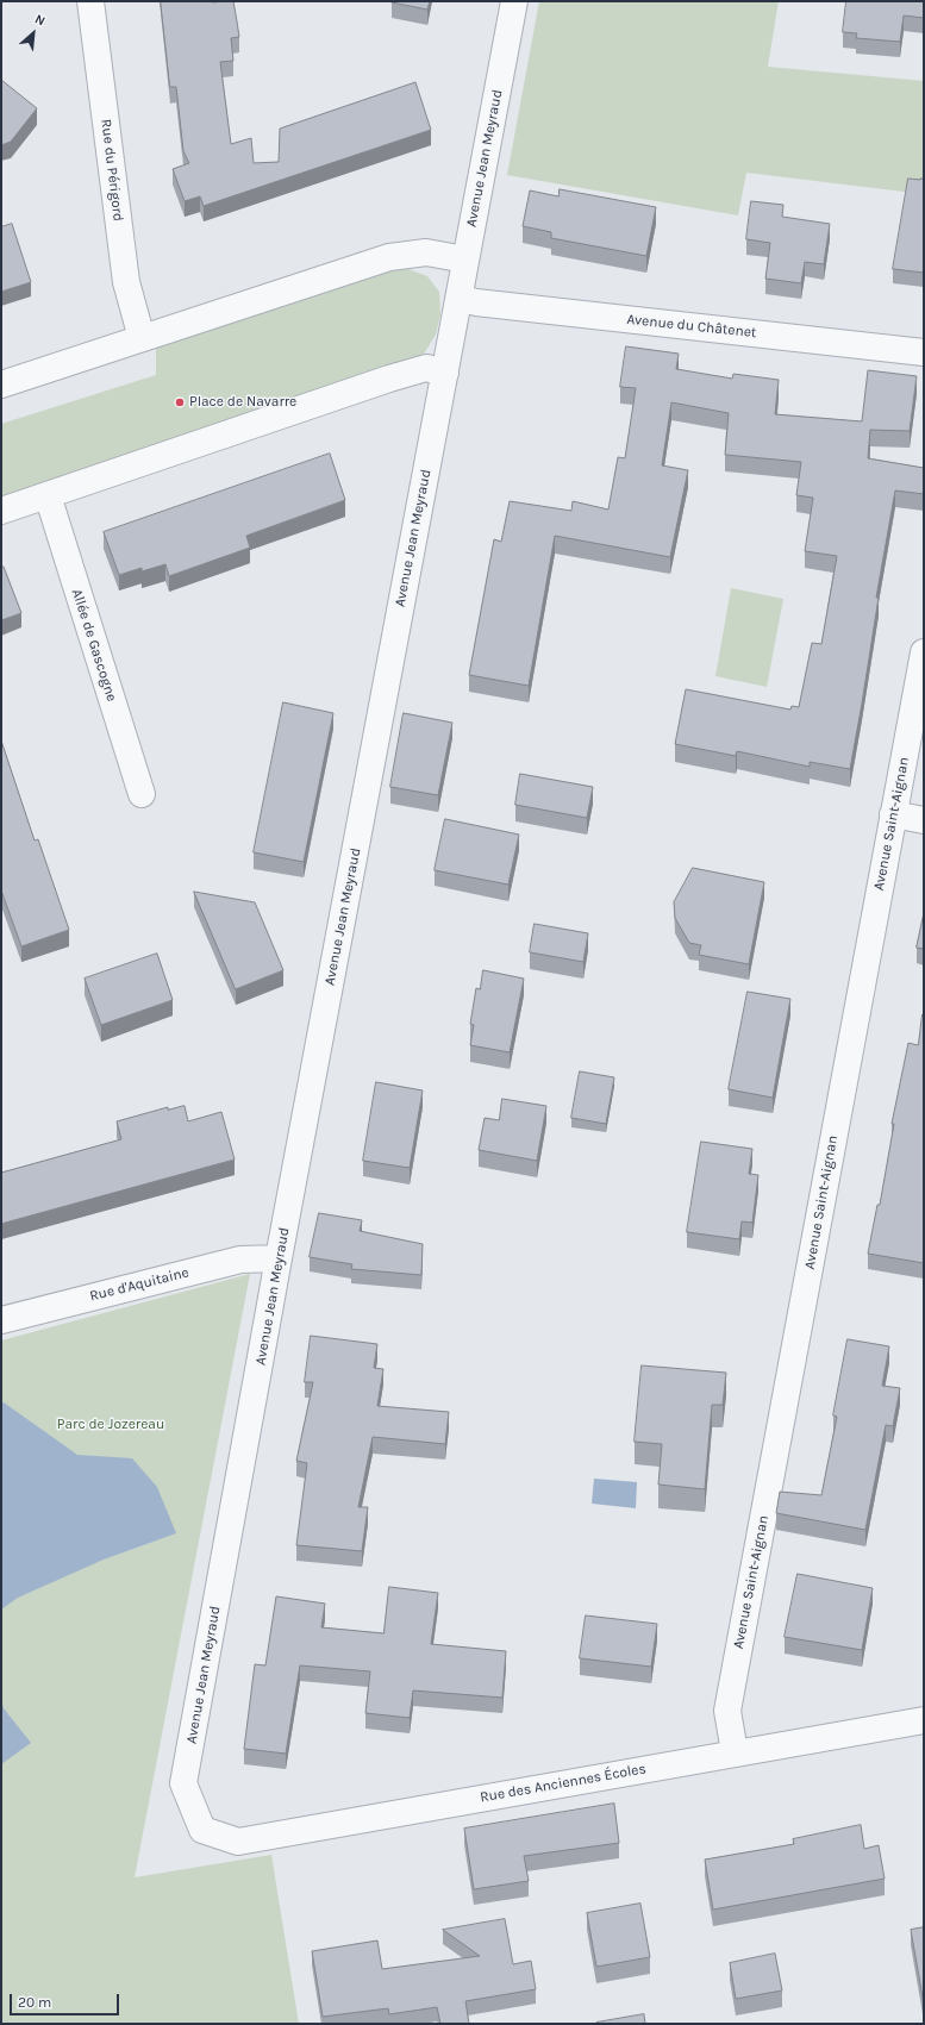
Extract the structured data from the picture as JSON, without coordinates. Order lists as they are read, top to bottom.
{
  "streets": {
    "street": [
      "Avenue Jean Meyraud",
      "Rue du Périgord",
      "Avenue du Châtenet",
      "Allée de Gascogne",
      "Avenue Saint-Aignan",
      "Rue d'Aquitaine",
      "Rue des Anciennes Écoles"
    ]
  },
  "crossings": [
    ["Avenue Jean Meyraud", "Avenue du Châtenet"],
    ["Avenue Jean Meyraud", "Rue d'Aquitaine"],
    ["Avenue Jean Meyraud", "Rue des Anciennes Écoles"],
    ["Avenue Saint-Aignan", "Rue des Anciennes Écoles"]
  ],
  "parks": ["Parc de Jozereau"],
  "places": ["Place de Navarre"],
  "scale_bar": "20 m",
  "north": "top right"
}
